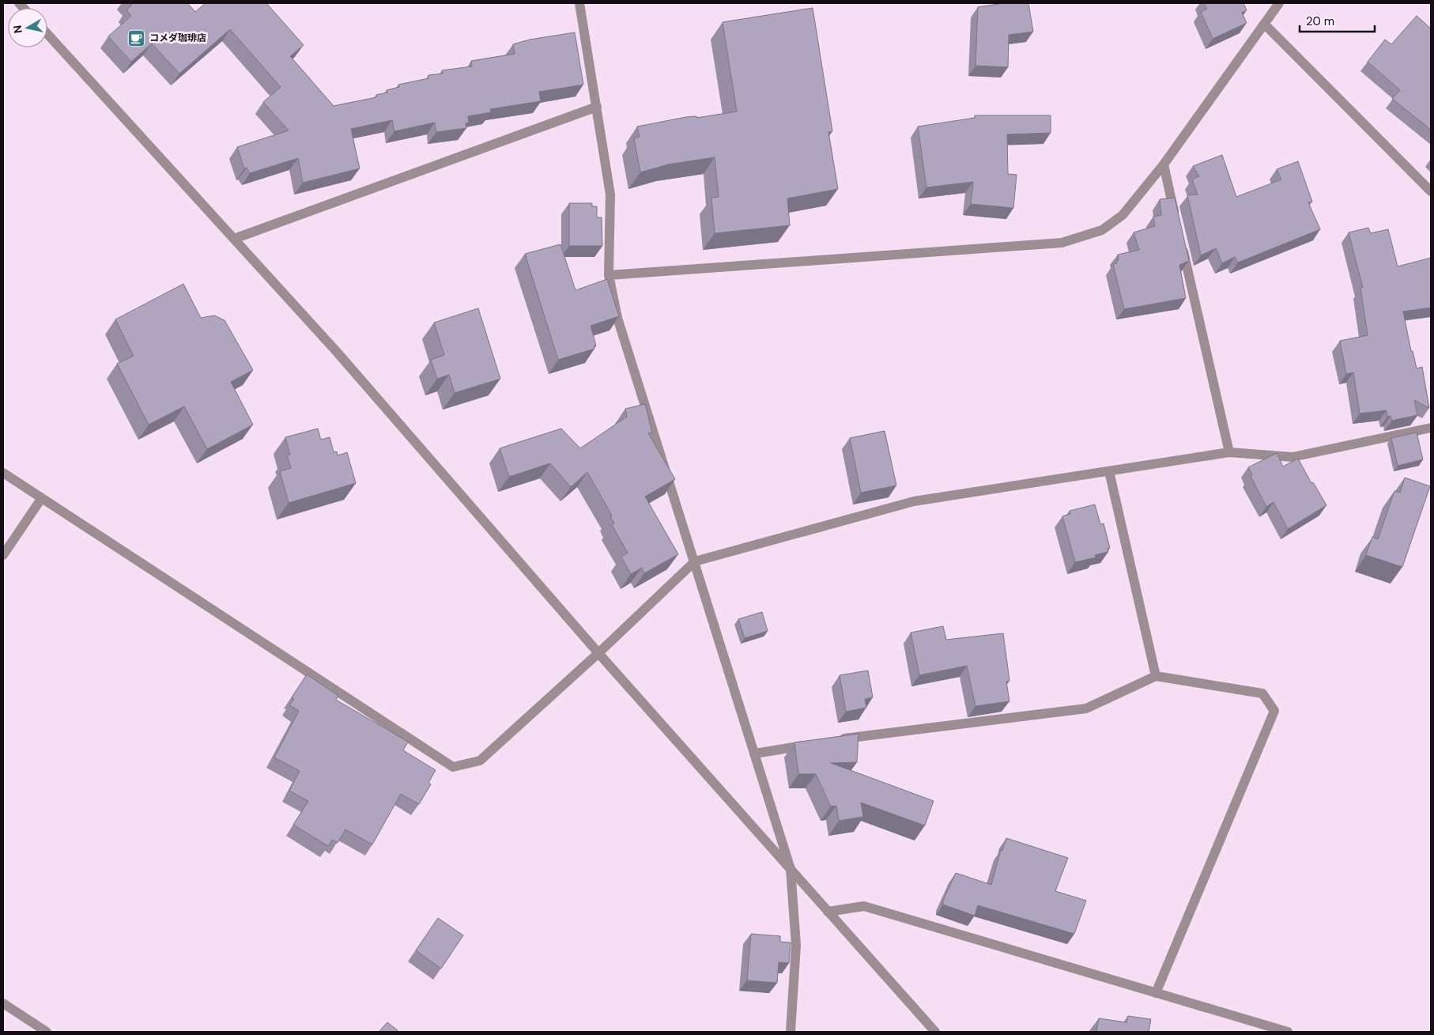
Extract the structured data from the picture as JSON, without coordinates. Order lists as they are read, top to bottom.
{
  "places": {
    "cafe": ["コメダ珈琲店"]
  },
  "scale_bar": "20 m",
  "north": "left"
}
